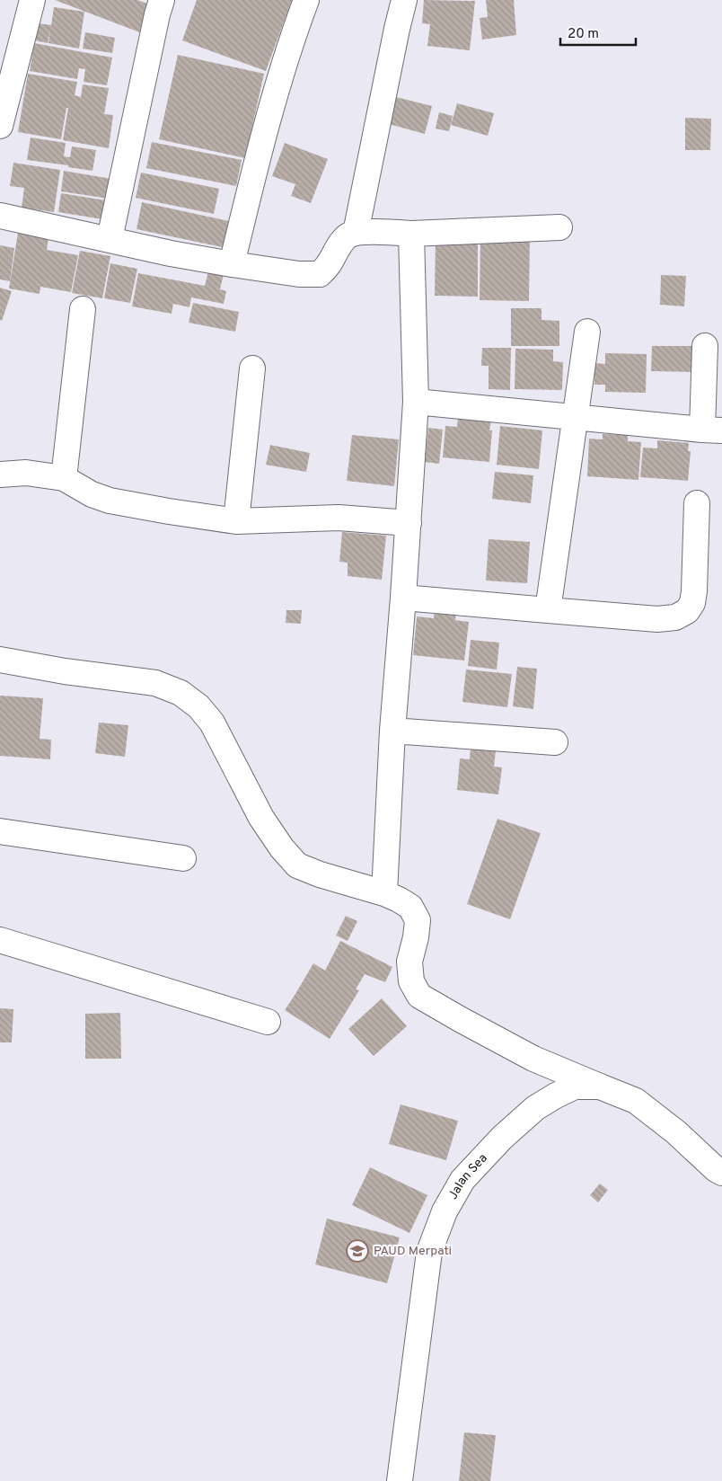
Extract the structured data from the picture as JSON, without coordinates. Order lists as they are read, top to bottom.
{
  "streets": {
    "street": ["Jalan Sea"]
  },
  "places": {
    "school or university": ["PAUD Merpati"]
  },
  "scale_bar": "20 m"
}
